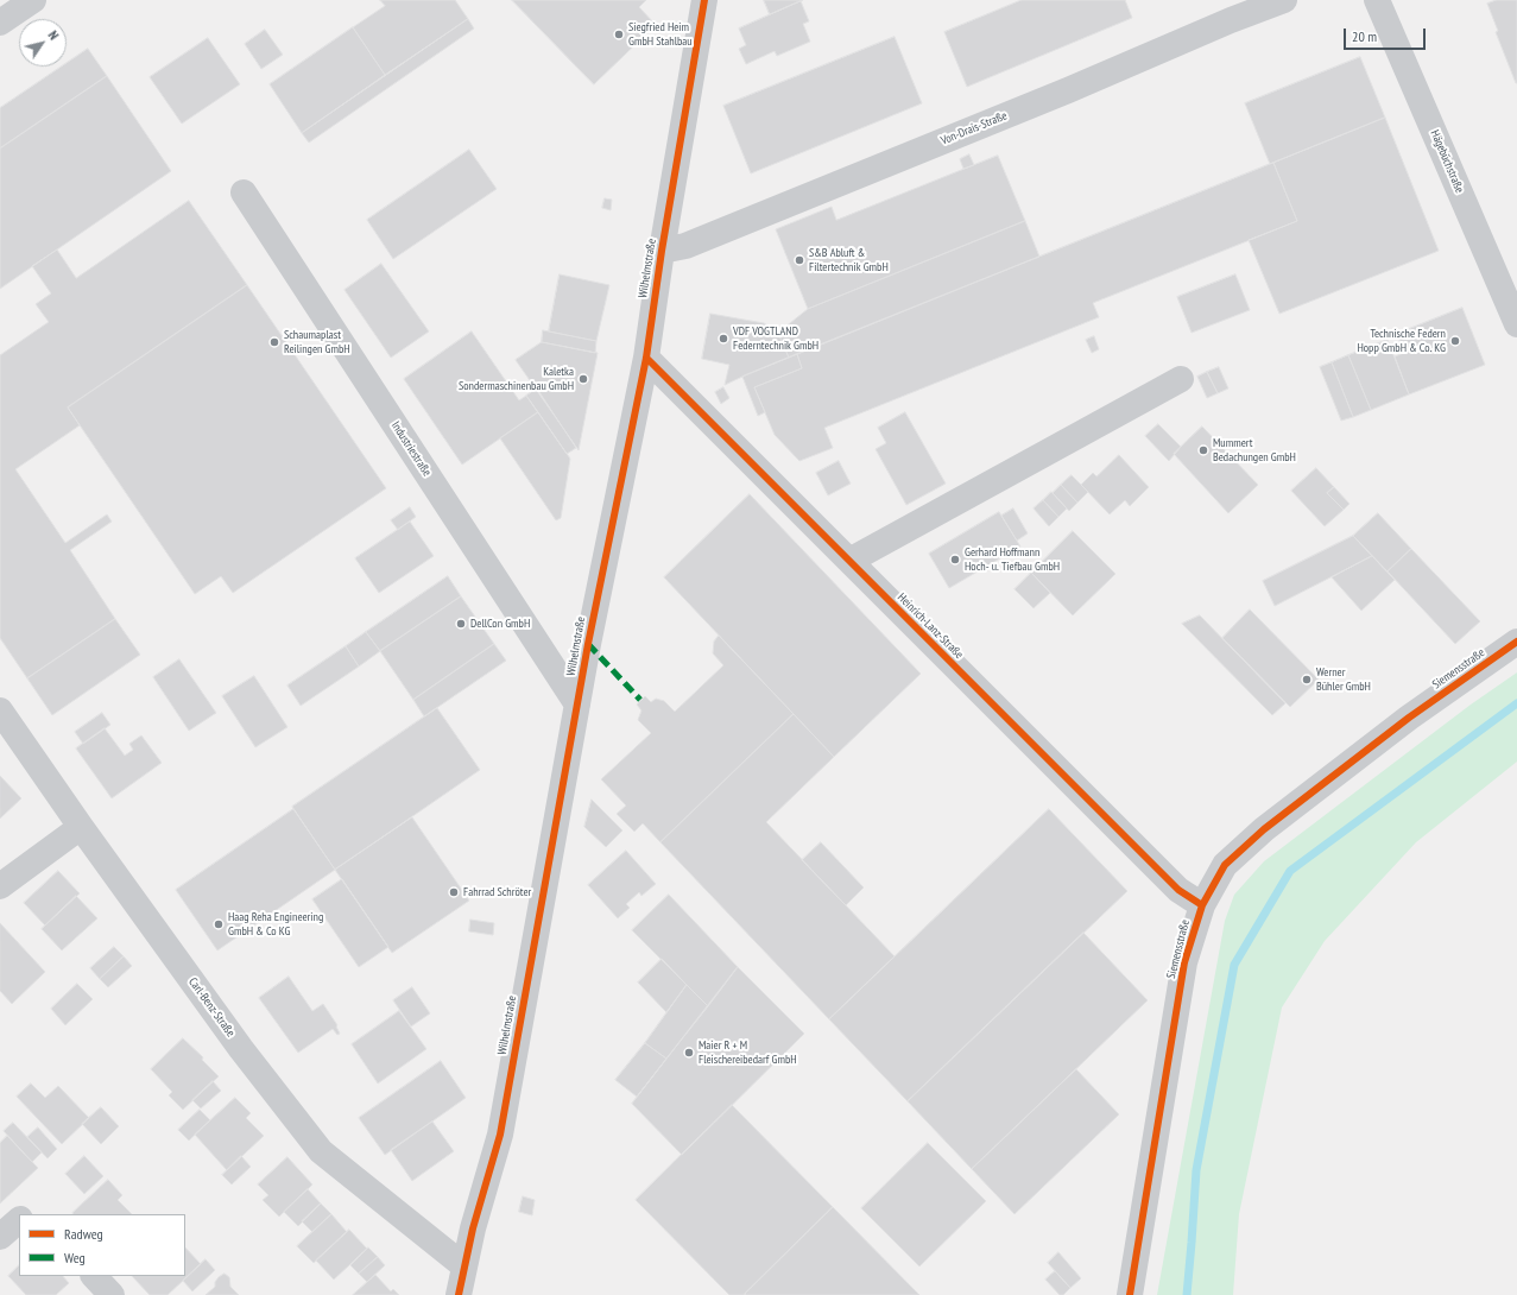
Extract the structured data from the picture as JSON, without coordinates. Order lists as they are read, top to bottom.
{
  "streets": {
    "street": [
      "Von-Drais-Straße",
      "Hägebüchstraße",
      "Wilhelmstraße",
      "Industriestraße",
      "Heinrich-Lanz-Straße",
      "Siemensstraße",
      "Carl-Benz-Straße"
    ]
  },
  "crossings": [
    ["Von-Drais-Straße", "Wilhelmstraße"],
    ["Wilhelmstraße", "Industriestraße"],
    ["Wilhelmstraße", "Heinrich-Lanz-Straße"],
    ["Wilhelmstraße", "Carl-Benz-Straße"],
    ["Heinrich-Lanz-Straße", "Siemensstraße"]
  ],
  "places": [
    "Siegfried Heim GmbH Stahlbau",
    "S&B Abluft & Filtertechnik GmbH",
    "VDF VOGTLAND Federntechnik GmbH",
    "Technische Federn Hopp GmbH & Co. KG",
    "Schaumaplast Reilingen GmbH",
    "Kaletka Sondermaschinenbau GmbH",
    "Mummert Bedachungen GmbH",
    "Gerhard Hoffmann Hoch- u. Tiefbau GmbH",
    "DellCon GmbH",
    "Werner Bühler GmbH",
    "Fahrrad Schröter",
    "Haag Reha Engineering GmbH & Co KG",
    "Maier R + M Fleischereibedarf GmbH"
  ],
  "legend": ["Radweg", "Weg"],
  "scale_bar": "20 m",
  "north": "top right"
}
